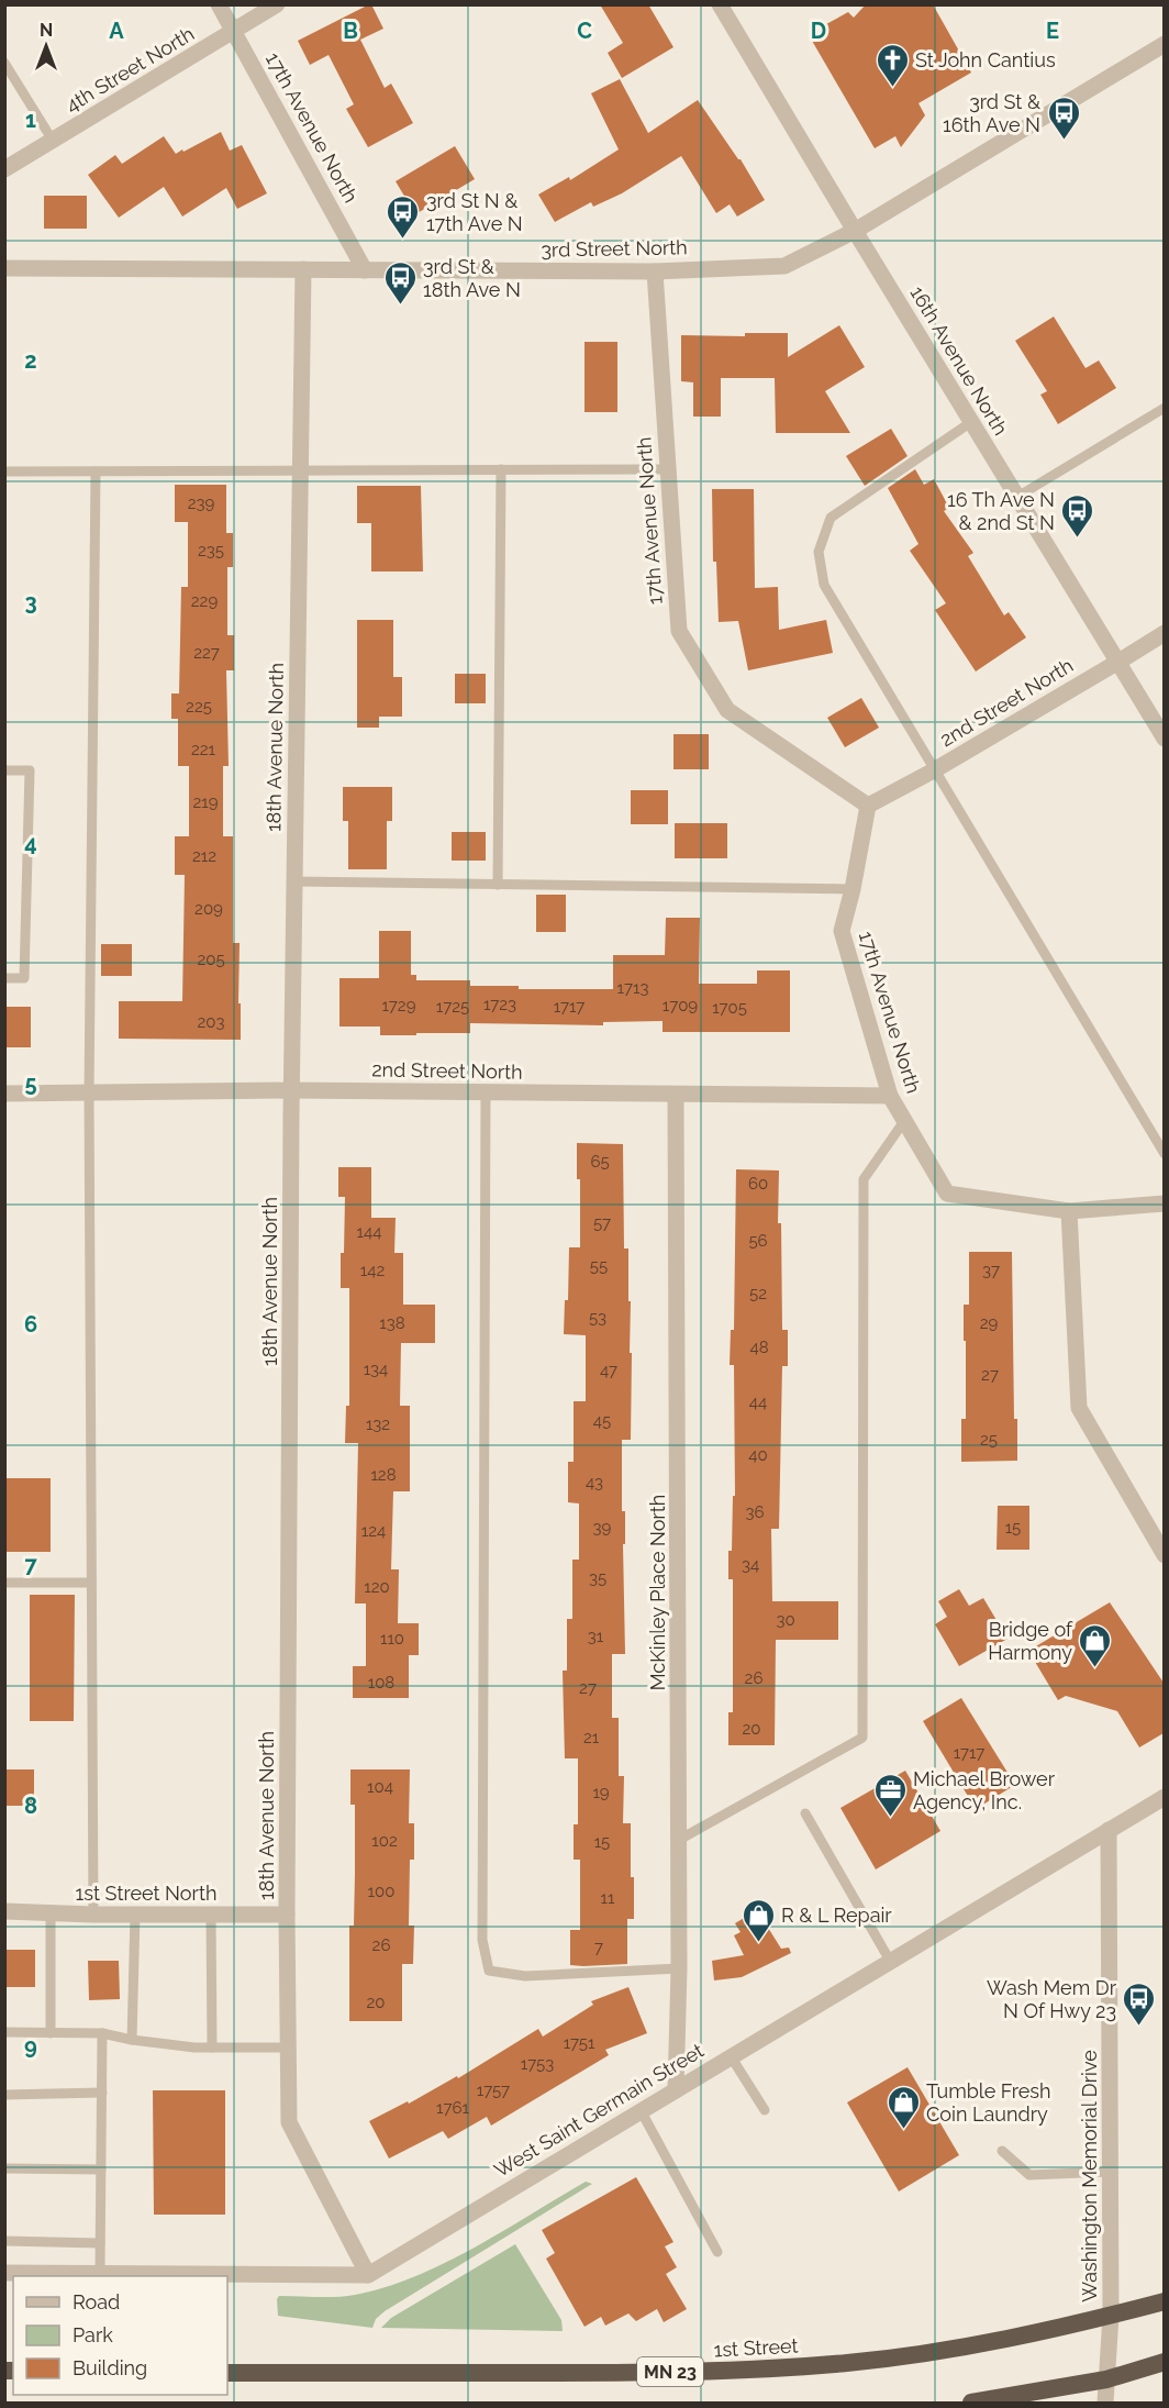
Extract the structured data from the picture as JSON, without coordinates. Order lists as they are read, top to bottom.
{
  "streets": {
    "highway": ["1st Street", "MN 23"],
    "street": [
      "4th Street North",
      "17th Avenue North",
      "3rd Street North",
      "16th Avenue North",
      "2nd Street North",
      "18th Avenue North",
      "McKinley Place North",
      "1st Street North",
      "West Saint Germain Street",
      "Washington Memorial Drive"
    ]
  },
  "crossings": [
    ["4th Street North", "17th Avenue North"],
    ["17th Avenue North", "3rd Street North"],
    ["17th Avenue North", "2nd Street North"],
    ["3rd Street North", "16th Avenue North"],
    ["3rd Street North", "18th Avenue North"],
    ["16th Avenue North", "2nd Street North"],
    ["2nd Street North", "18th Avenue North"],
    ["2nd Street North", "McKinley Place North"],
    ["18th Avenue North", "1st Street North"],
    ["18th Avenue North", "West Saint Germain Street"],
    ["McKinley Place North", "West Saint Germain Street"],
    ["West Saint Germain Street", "Washington Memorial Drive"],
    ["Washington Memorial Drive", "1st Street"]
  ],
  "places": {
    "church": ["St John Cantius"],
    "bus stop": [
      "3rd St & 16th Ave N",
      "3rd St N & 17th Ave N",
      "3rd St & 18th Ave N",
      "16 Th Ave N & 2nd St N",
      "Wash Mem Dr N Of Hwy 23"
    ],
    "shop": ["Bridge of Harmony", "R & L Repair", "Tumble Fresh Coin Laundry"],
    "office": ["Michael Brower Agency, Inc."]
  },
  "house_numbers": [
    "239",
    "235",
    "229",
    "227",
    "225",
    "221",
    "219",
    "212",
    "209",
    "205",
    "1713",
    "1723",
    "1729",
    "1709",
    "1725",
    "1717",
    "1705",
    "203",
    "65",
    "60",
    "57",
    "144",
    "56",
    "55",
    "142",
    "37",
    "52",
    "53",
    "138",
    "29",
    "48",
    "134",
    "47",
    "27",
    "44",
    "45",
    "132",
    "25",
    "40",
    "128",
    "43",
    "36",
    "39",
    "15",
    "124",
    "34",
    "35",
    "120",
    "30",
    "31",
    "110",
    "26",
    "108",
    "27",
    "20",
    "21",
    "1717",
    "104",
    "19",
    "102",
    "15",
    "100",
    "11",
    "26",
    "7",
    "20",
    "1751",
    "1753",
    "1757",
    "1761"
  ],
  "legend": ["Road", "Park", "Building"],
  "north": "top",
  "grid": {
    "columns": [
      "A",
      "B",
      "C",
      "D",
      "E"
    ],
    "rows": [
      "1",
      "2",
      "3",
      "4",
      "5",
      "6",
      "7",
      "8",
      "9"
    ]
  }
}
